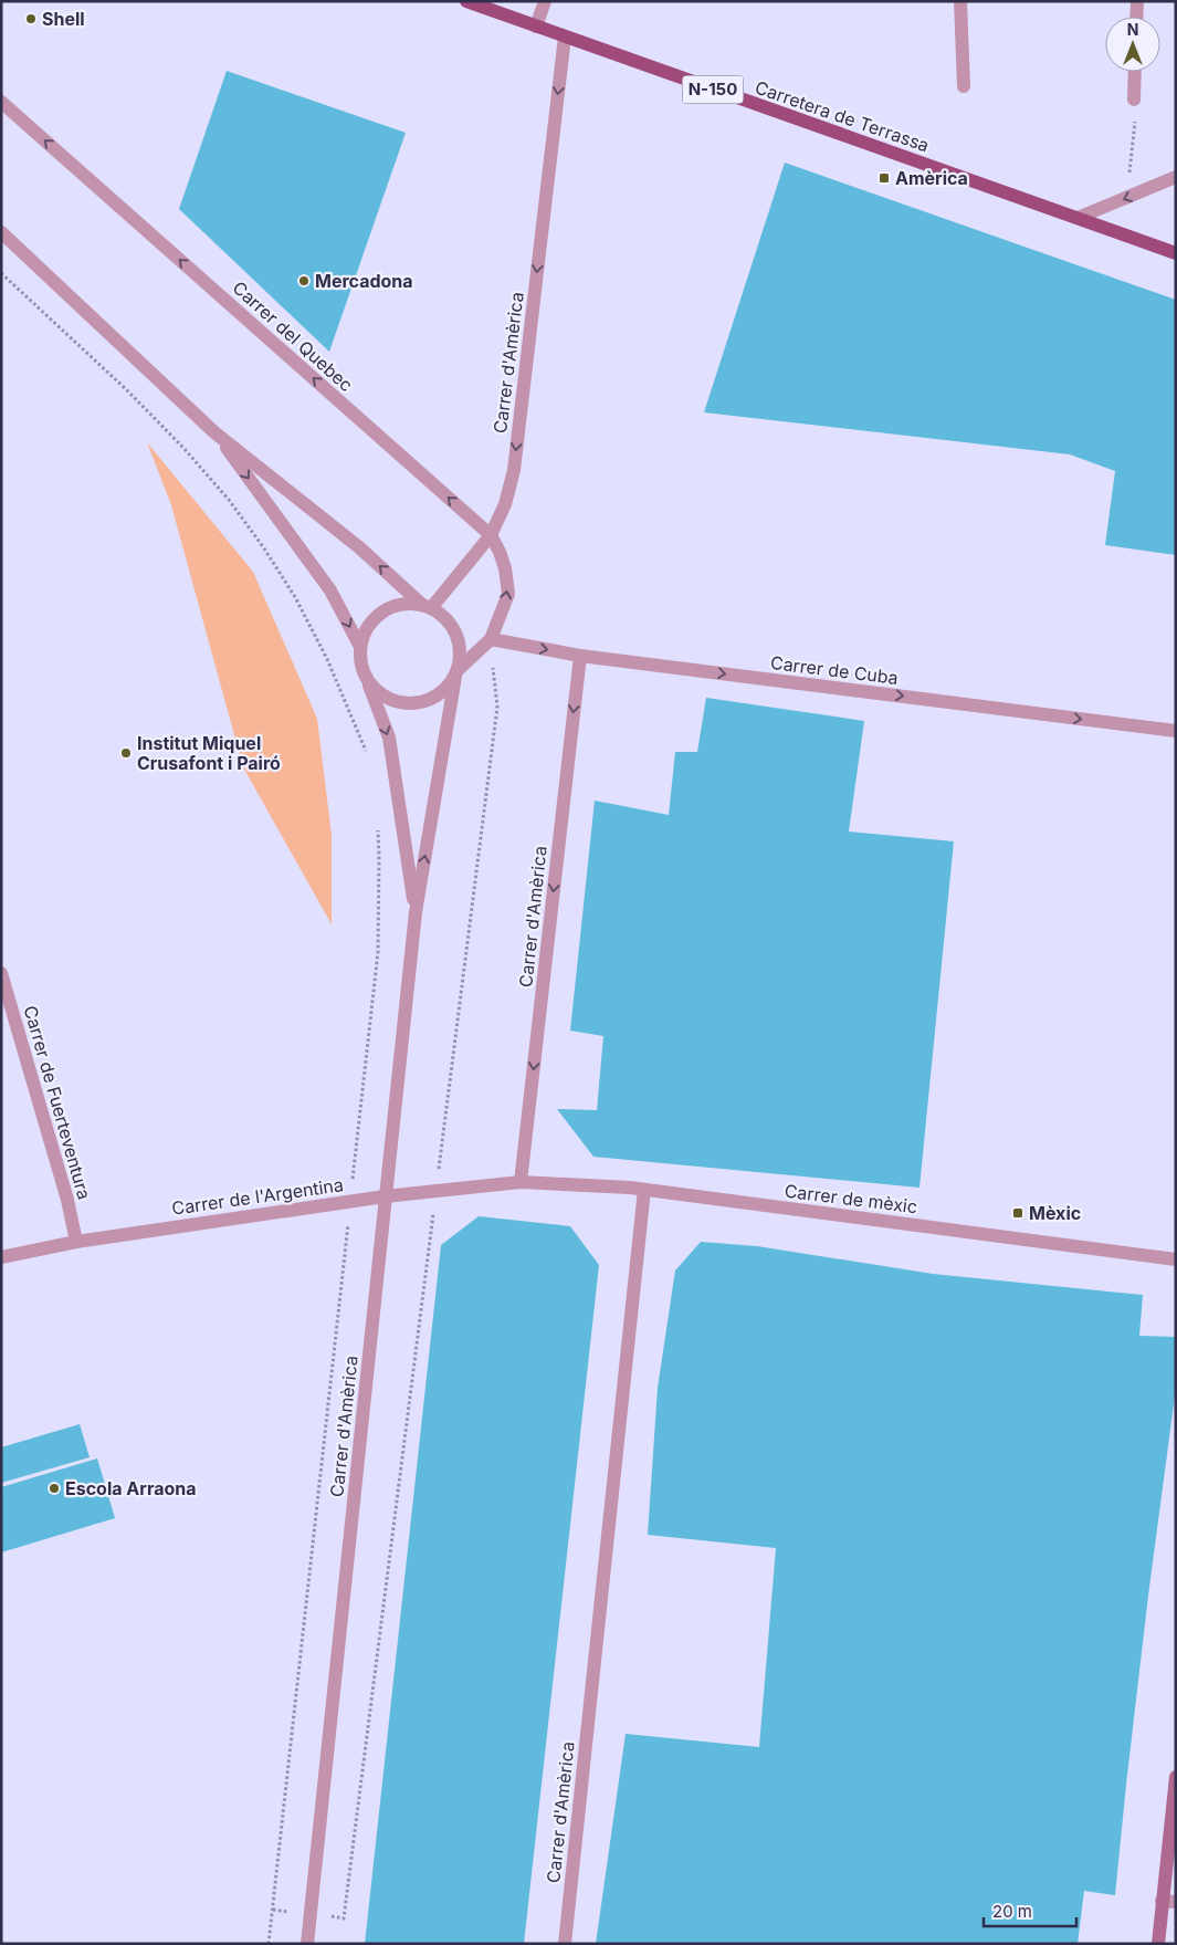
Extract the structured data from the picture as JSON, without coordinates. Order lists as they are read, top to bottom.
{
  "streets": {
    "main road": ["N-150", "Carretera de Terrassa"],
    "street": [
      "Carrer del Quebec",
      "Carrer d'Amèrica",
      "Carrer de Cuba",
      "Carrer de Fuerteventura",
      "Carrer de l'Argentina",
      "Carrer de mèxic"
    ]
  },
  "crossings": [
    ["Carretera de Terrassa", "Carrer d'Amèrica"],
    ["Carrer del Quebec", "Carrer d'Amèrica"],
    ["Carrer d'Amèrica", "Carrer de Cuba"],
    ["Carrer d'Amèrica", "Carrer de l'Argentina"],
    ["Carrer d'Amèrica", "Carrer de mèxic"],
    ["Carrer de Fuerteventura", "Carrer de l'Argentina"],
    ["Carrer de l'Argentina", "Carrer de mèxic"]
  ],
  "one_way": ["Carrer de Cuba"],
  "places": {
    "other": [
      "Shell",
      "Mercadona",
      "Institut Miquel Crusafont i Pairó",
      "Escola Arraona"
    ],
    "transit": ["Amèrica", "Mèxic"]
  },
  "scale_bar": "20 m",
  "north": "top"
}
